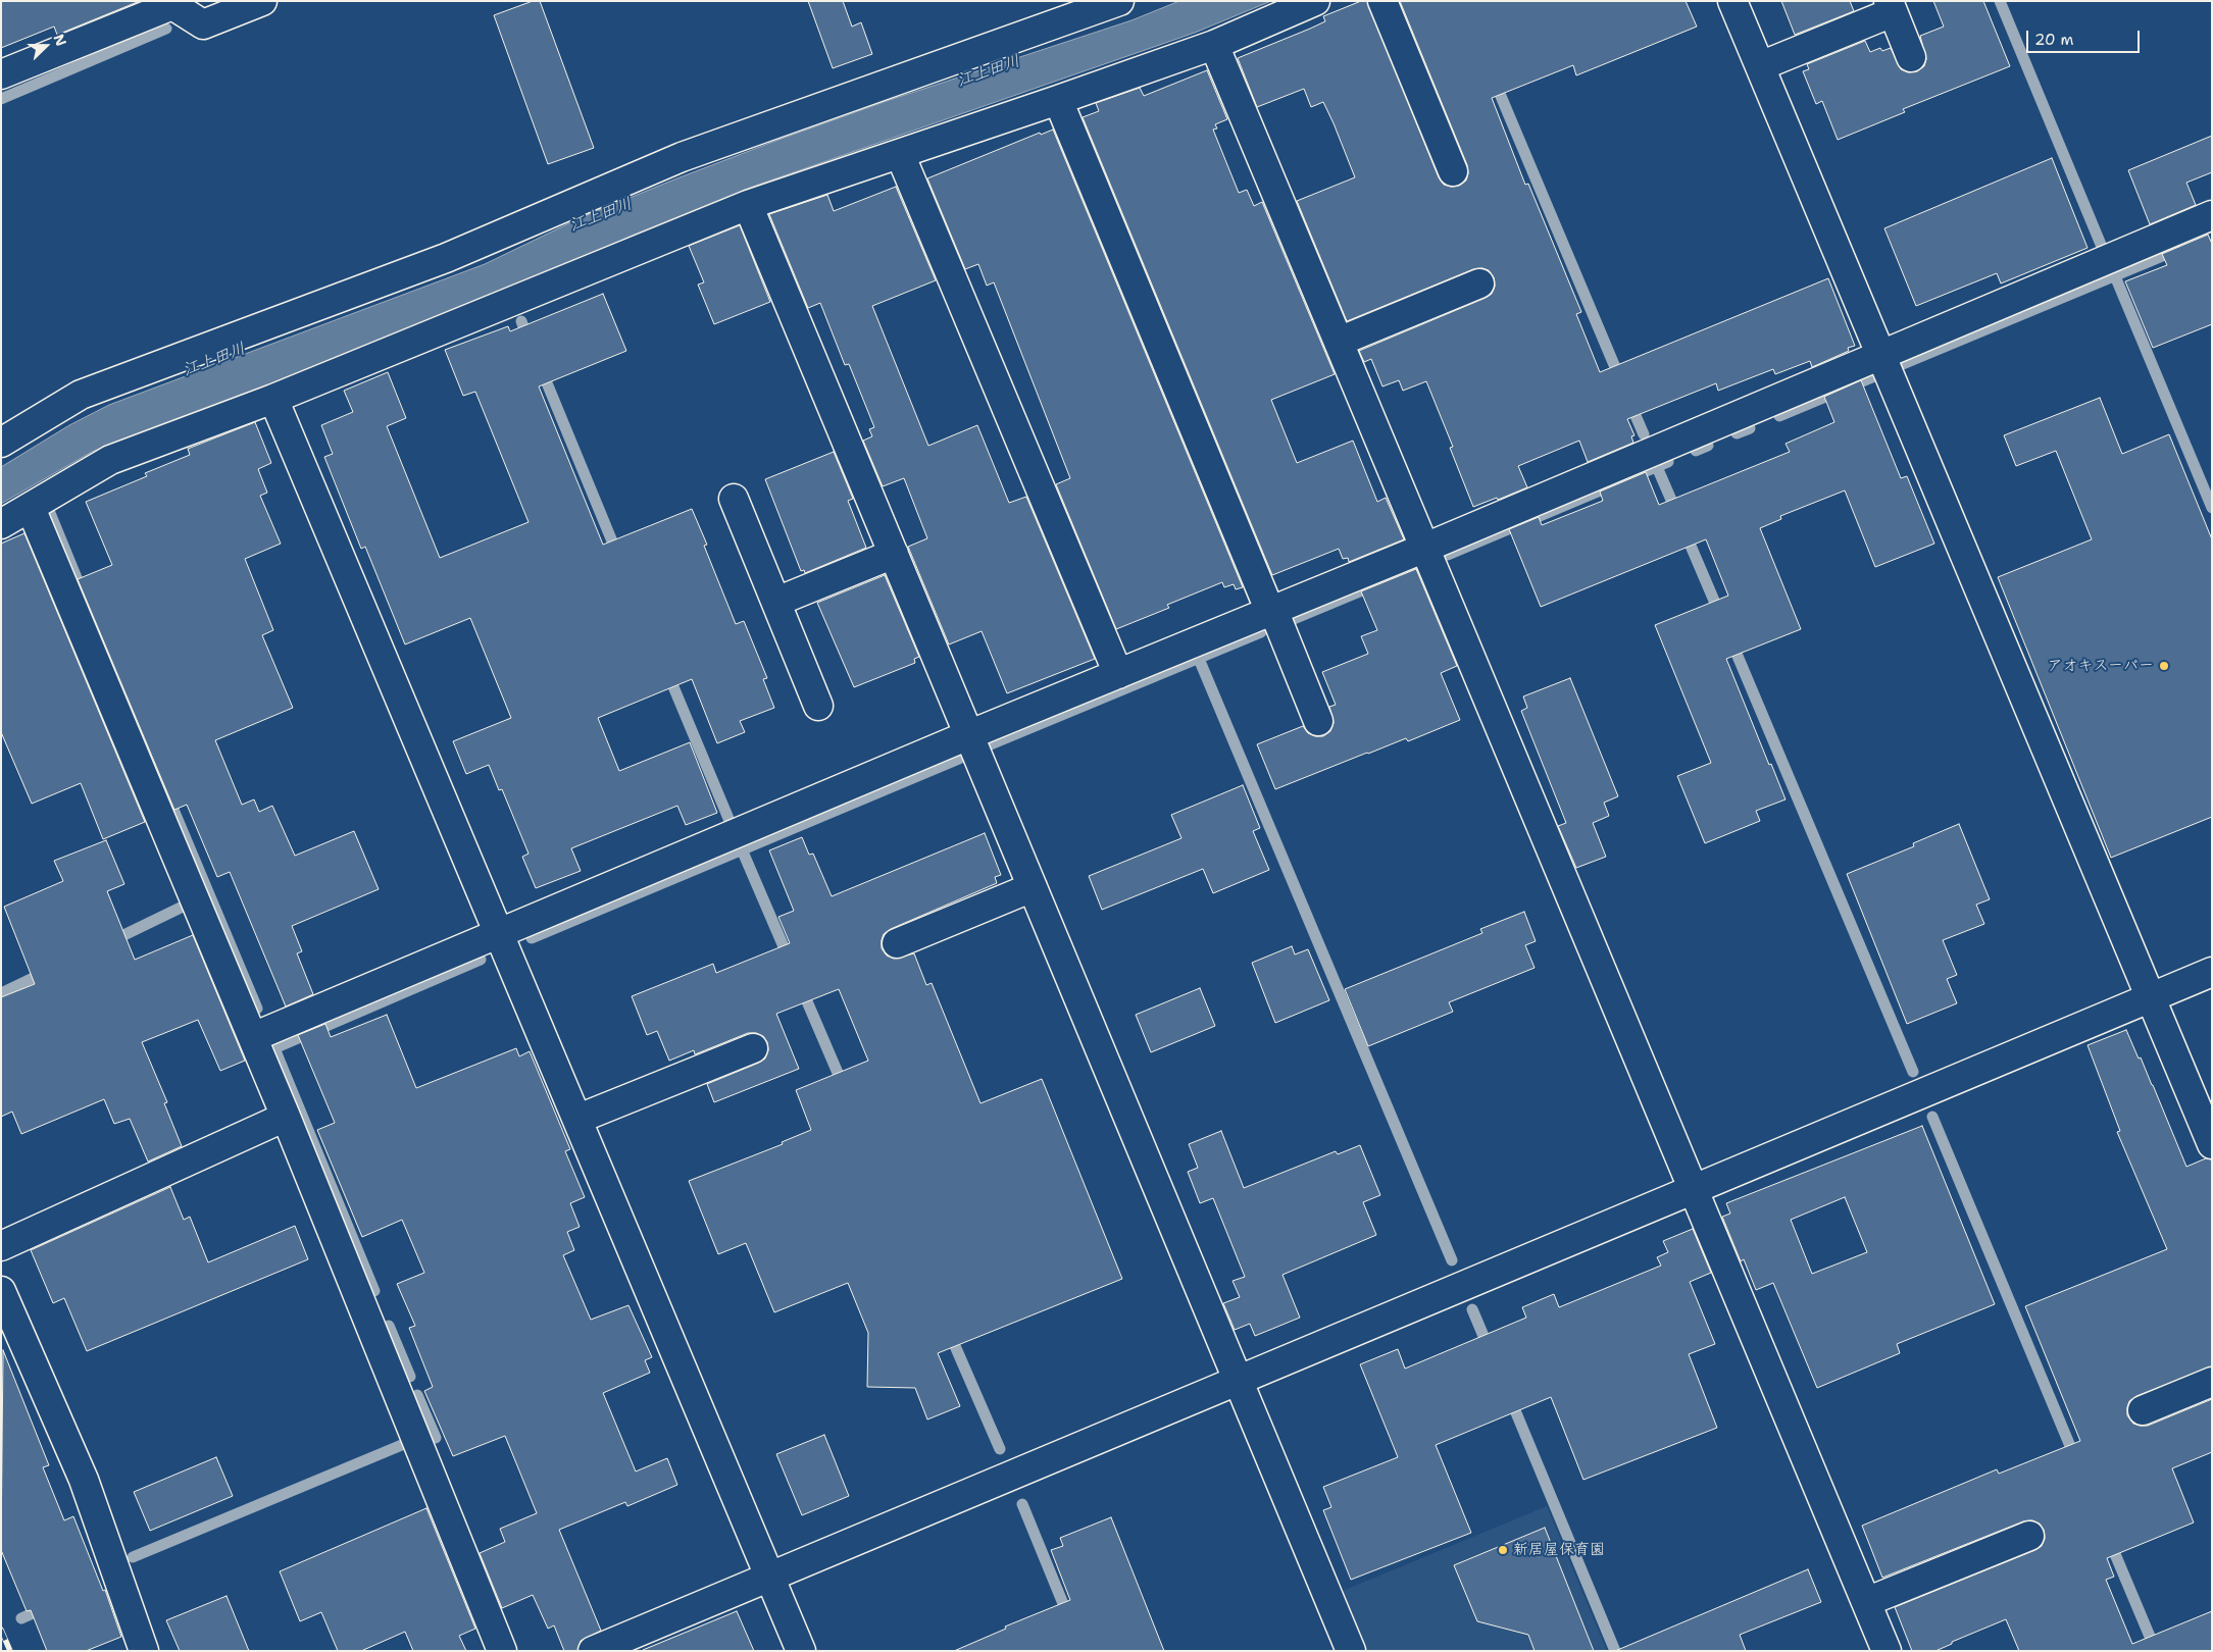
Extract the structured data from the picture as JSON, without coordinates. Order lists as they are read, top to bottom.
{
  "water": ["江上田川"],
  "places": ["アオキスーパー", "新居屋保育園"],
  "scale_bar": "20 m",
  "north": "right"
}
